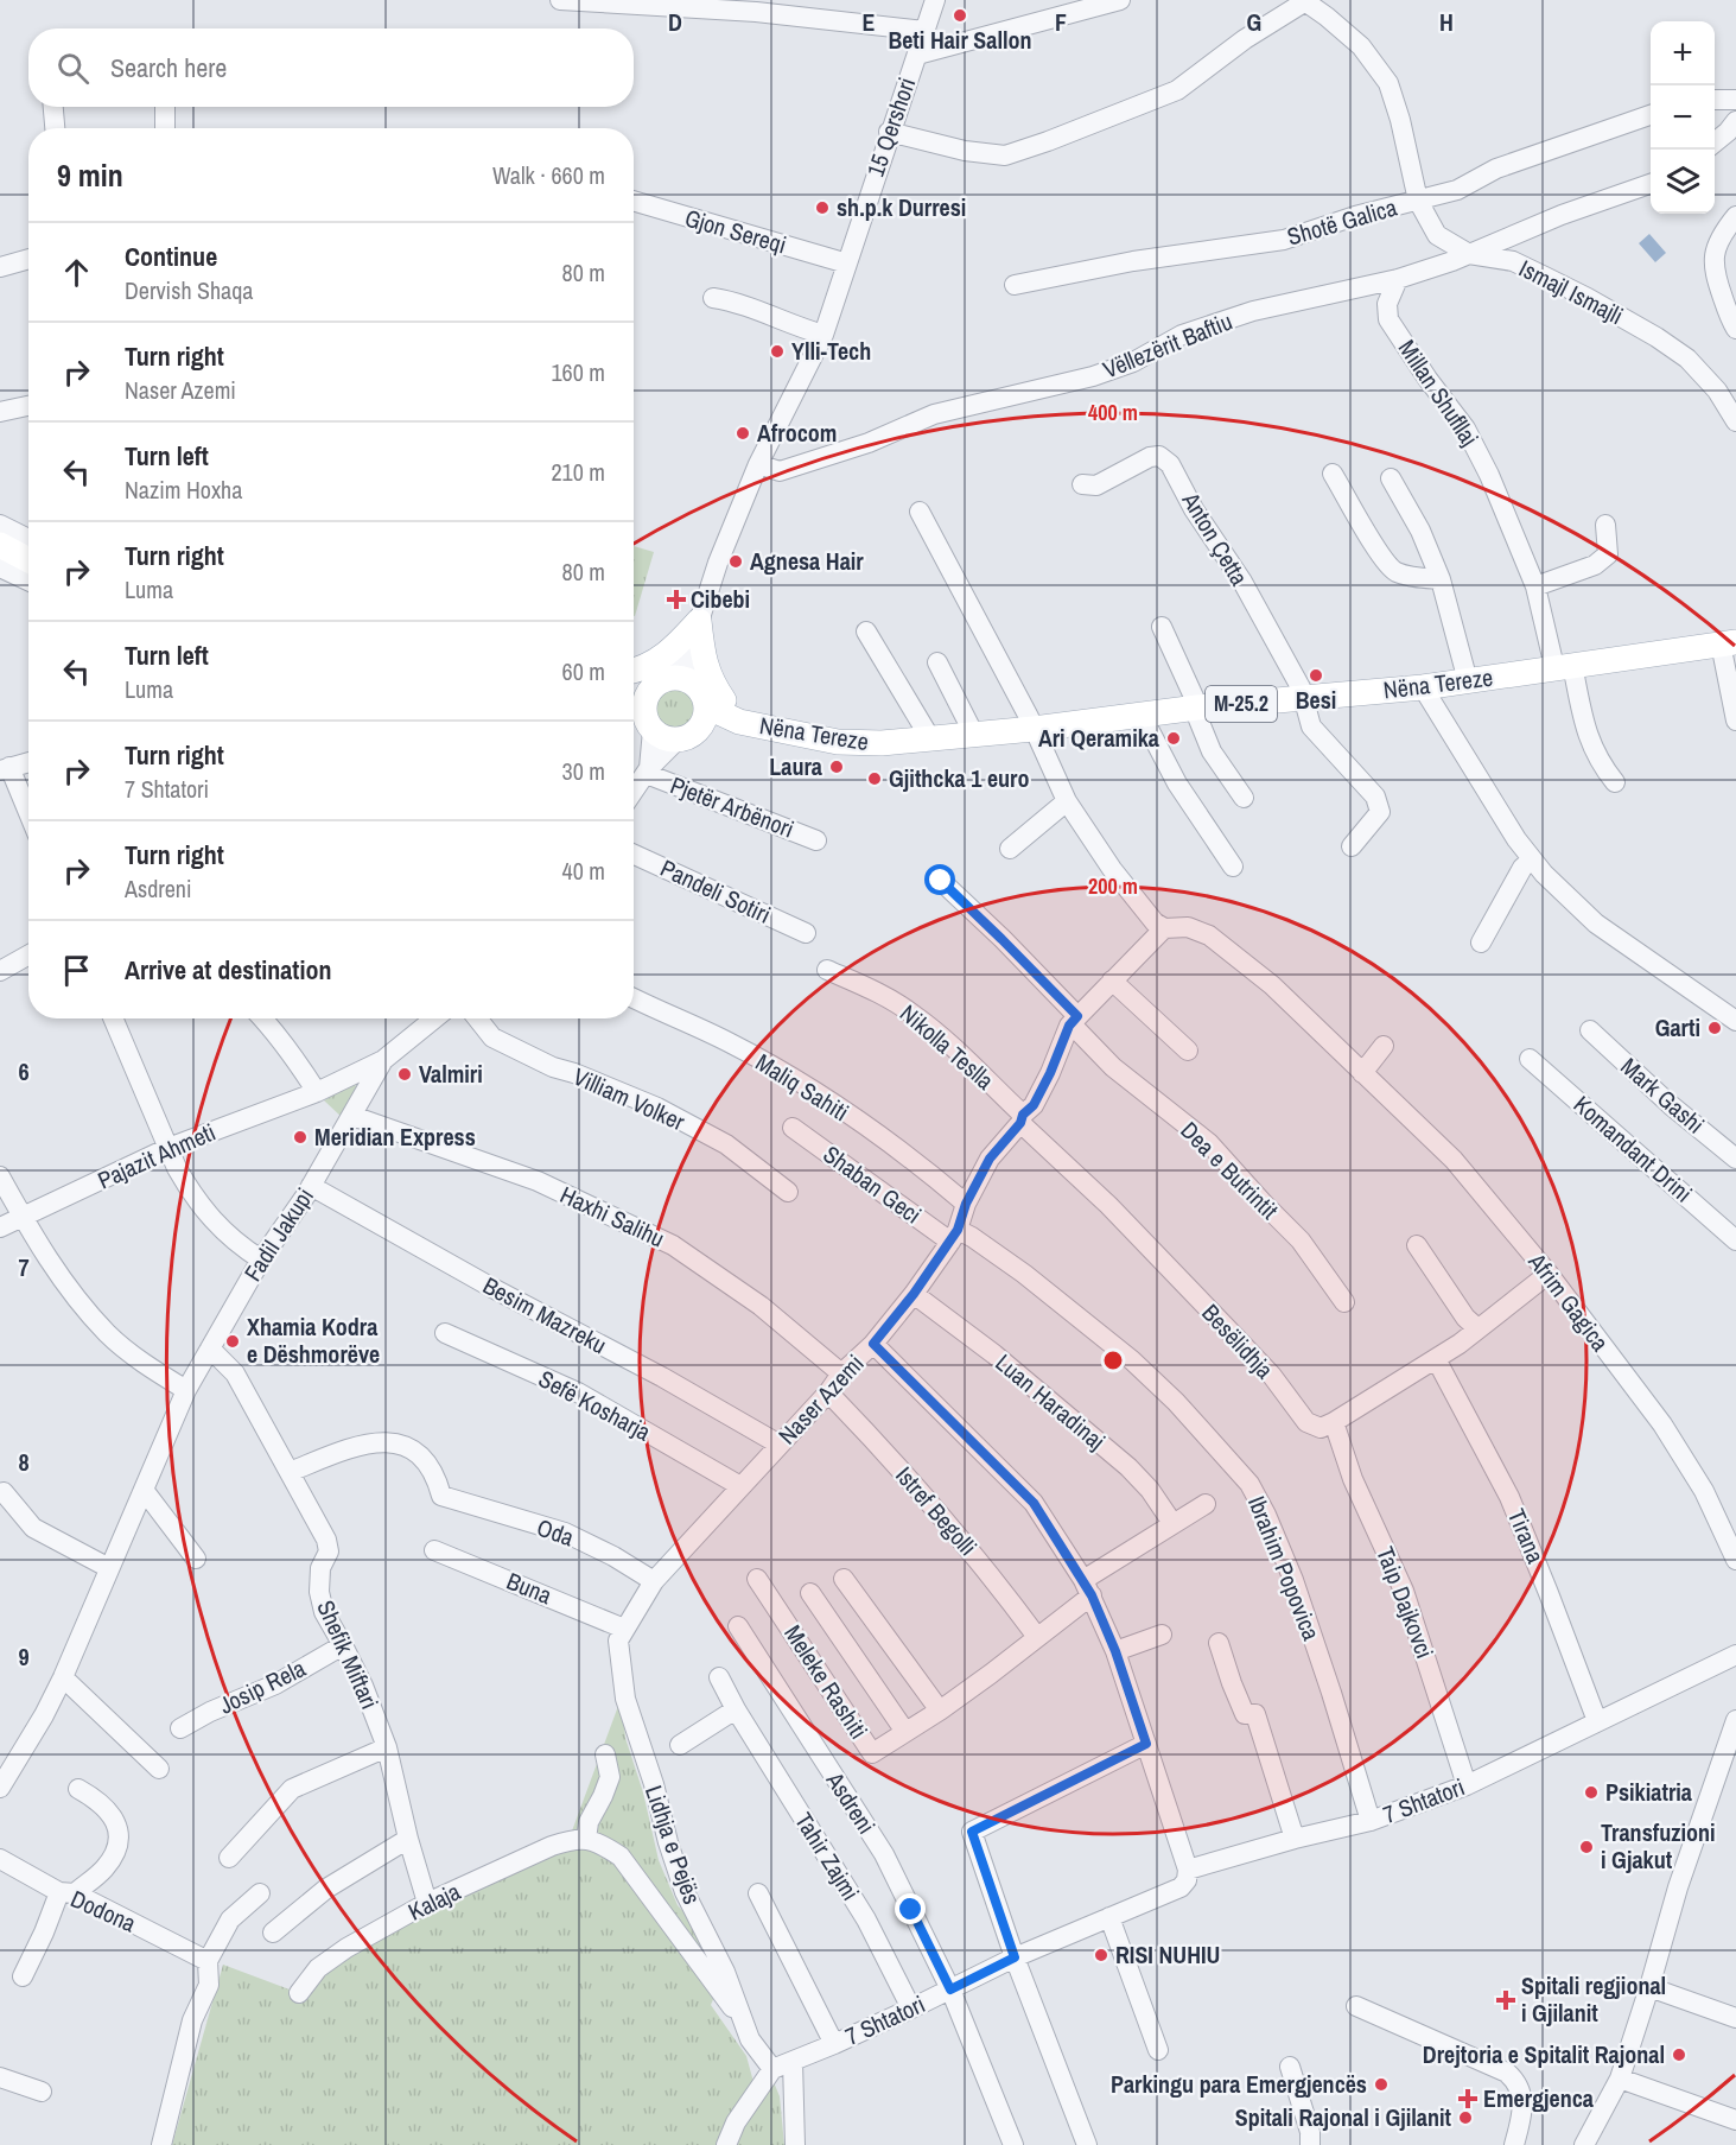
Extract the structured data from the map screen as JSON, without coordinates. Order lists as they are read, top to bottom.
{
  "streets": {
    "main road": ["Nëna Tereze", "M-25.2"],
    "street": [
      "15 Qershori",
      "Shotë Galica",
      "Gjon Sereqi",
      "Ismajl Ismajli",
      "Vëllezërit Baftiu",
      "Millan Shufllaj",
      "Anton Çetta",
      "Pjetër Arbënori",
      "Pandeli Sotiri",
      "Nikolla Teslla",
      "Maliq Sahiti",
      "Mark Gashi",
      "Villiam Volker",
      "Komandant Drini",
      "Pajazit Ahmeti",
      "Dea e Butrintit",
      "Shaban Geci",
      "Haxhi Salihu",
      "Fadil Jakupi",
      "Afrim Gagica",
      "Besim Mazreku",
      "Besëlidhja",
      "Naser Azemi",
      "Luan Haradinaj",
      "Sefë Kosharja",
      "Istref Begolli",
      "Oda",
      "Tirana",
      "Ibrahim Popovica",
      "Buna",
      "Taip Dajkovci",
      "Shefik Miftari",
      "Meleke Rashiti",
      "Josip Rela",
      "7 Shtatori",
      "Asdreni",
      "Lidhja e Pejës",
      "Tahir Zajmi",
      "Kalaja",
      "Dodona"
    ]
  },
  "crossings": [
    ["15 Qershori", "Gjon Sereqi"],
    ["15 Qershori", "Vëllezërit Baftiu"],
    ["15 Qershori", "Nëna Tereze"],
    ["15 Qershori", "M-25.2"],
    ["Shotë Galica", "Ismajl Ismajli"],
    ["Ismajl Ismajli", "Vëllezërit Baftiu"],
    ["Vëllezërit Baftiu", "Millan Shufllaj"],
    ["Millan Shufllaj", "Nëna Tereze"],
    ["Anton Çetta", "Nëna Tereze"],
    ["Nëna Tereze", "M-25.2"],
    ["Nikolla Teslla", "Besëlidhja"],
    ["Nikolla Teslla", "Naser Azemi"],
    ["Maliq Sahiti", "Naser Azemi"],
    ["Pajazit Ahmeti", "Fadil Jakupi"],
    ["Dea e Butrintit", "Naser Azemi"],
    ["Shaban Geci", "Naser Azemi"],
    ["Shaban Geci", "Ibrahim Popovica"],
    ["Haxhi Salihu", "Fadil Jakupi"],
    ["Haxhi Salihu", "Naser Azemi"],
    ["Fadil Jakupi", "Besim Mazreku"],
    ["Fadil Jakupi", "Shefik Miftari"],
    ["Afrim Gagica", "Naser Azemi"],
    ["Besim Mazreku", "Naser Azemi"],
    ["Besëlidhja", "Naser Azemi"],
    ["Besëlidhja", "Taip Dajkovci"],
    ["Naser Azemi", "Luan Haradinaj"],
    ["Naser Azemi", "Sefë Kosharja"],
    ["Naser Azemi", "Istref Begolli"],
    ["Naser Azemi", "Oda"],
    ["Naser Azemi", "Ibrahim Popovica"],
    ["Naser Azemi", "Buna"],
    ["Naser Azemi", "Lidhja e Pejës"],
    ["Istref Begolli", "Meleke Rashiti"],
    ["Oda", "Shefik Miftari"],
    ["Tirana", "7 Shtatori"],
    ["Ibrahim Popovica", "7 Shtatori"],
    ["Buna", "Lidhja e Pejës"],
    ["Taip Dajkovci", "7 Shtatori"],
    ["Shefik Miftari", "Josip Rela"],
    ["Shefik Miftari", "Kalaja"],
    ["7 Shtatori", "Asdreni"],
    ["7 Shtatori", "Tahir Zajmi"]
  ],
  "places": {
    "other": [
      "Beti Hair Sallon",
      "sh.p.k Durresi",
      "Ylli-Tech",
      "Afrocom",
      "Agnesa Hair",
      "Besi",
      "Ari Qeramika",
      "Laura",
      "Gjithcka 1 euro",
      "Garti",
      "Valmiri",
      "Meridian Express",
      "Xhamia Kodra e Dëshmorëve",
      "Psikiatria",
      "Transfuzioni i Gjakut",
      "RISI NUHIU",
      "Drejtoria e Spitalit Rajonal",
      "Parkingu para Emergjencës",
      "Spitali Rajonal i Gjilanit"
    ],
    "health": ["Cibebi", "Spitali regjional i Gjilanit", "Emergjenca"]
  },
  "page": {
    "map_buttons": ["+", "−"],
    "search": "Search here",
    "heading": ["9 min", "Walk · 660 m"],
    "list": [
      ["Continue", "Dervish Shaqa", "80 m"],
      ["Turn right", "Naser Azemi", "160 m"],
      ["Turn left", "Nazim Hoxha", "210 m"],
      ["Turn right", "Luma", "80 m"],
      ["Turn left", "Luma", "60 m"],
      ["Turn right", "7 Shtatori", "30 m"],
      ["Turn right", "Asdreni", "40 m"],
      "Arrive at destination"
    ]
  },
  "grid": {
    "columns": [
      "D",
      "E",
      "F",
      "G",
      "H"
    ],
    "rows": [
      "6",
      "7",
      "8",
      "9"
    ]
  },
  "rings": ["400 m", "200 m"]
}
